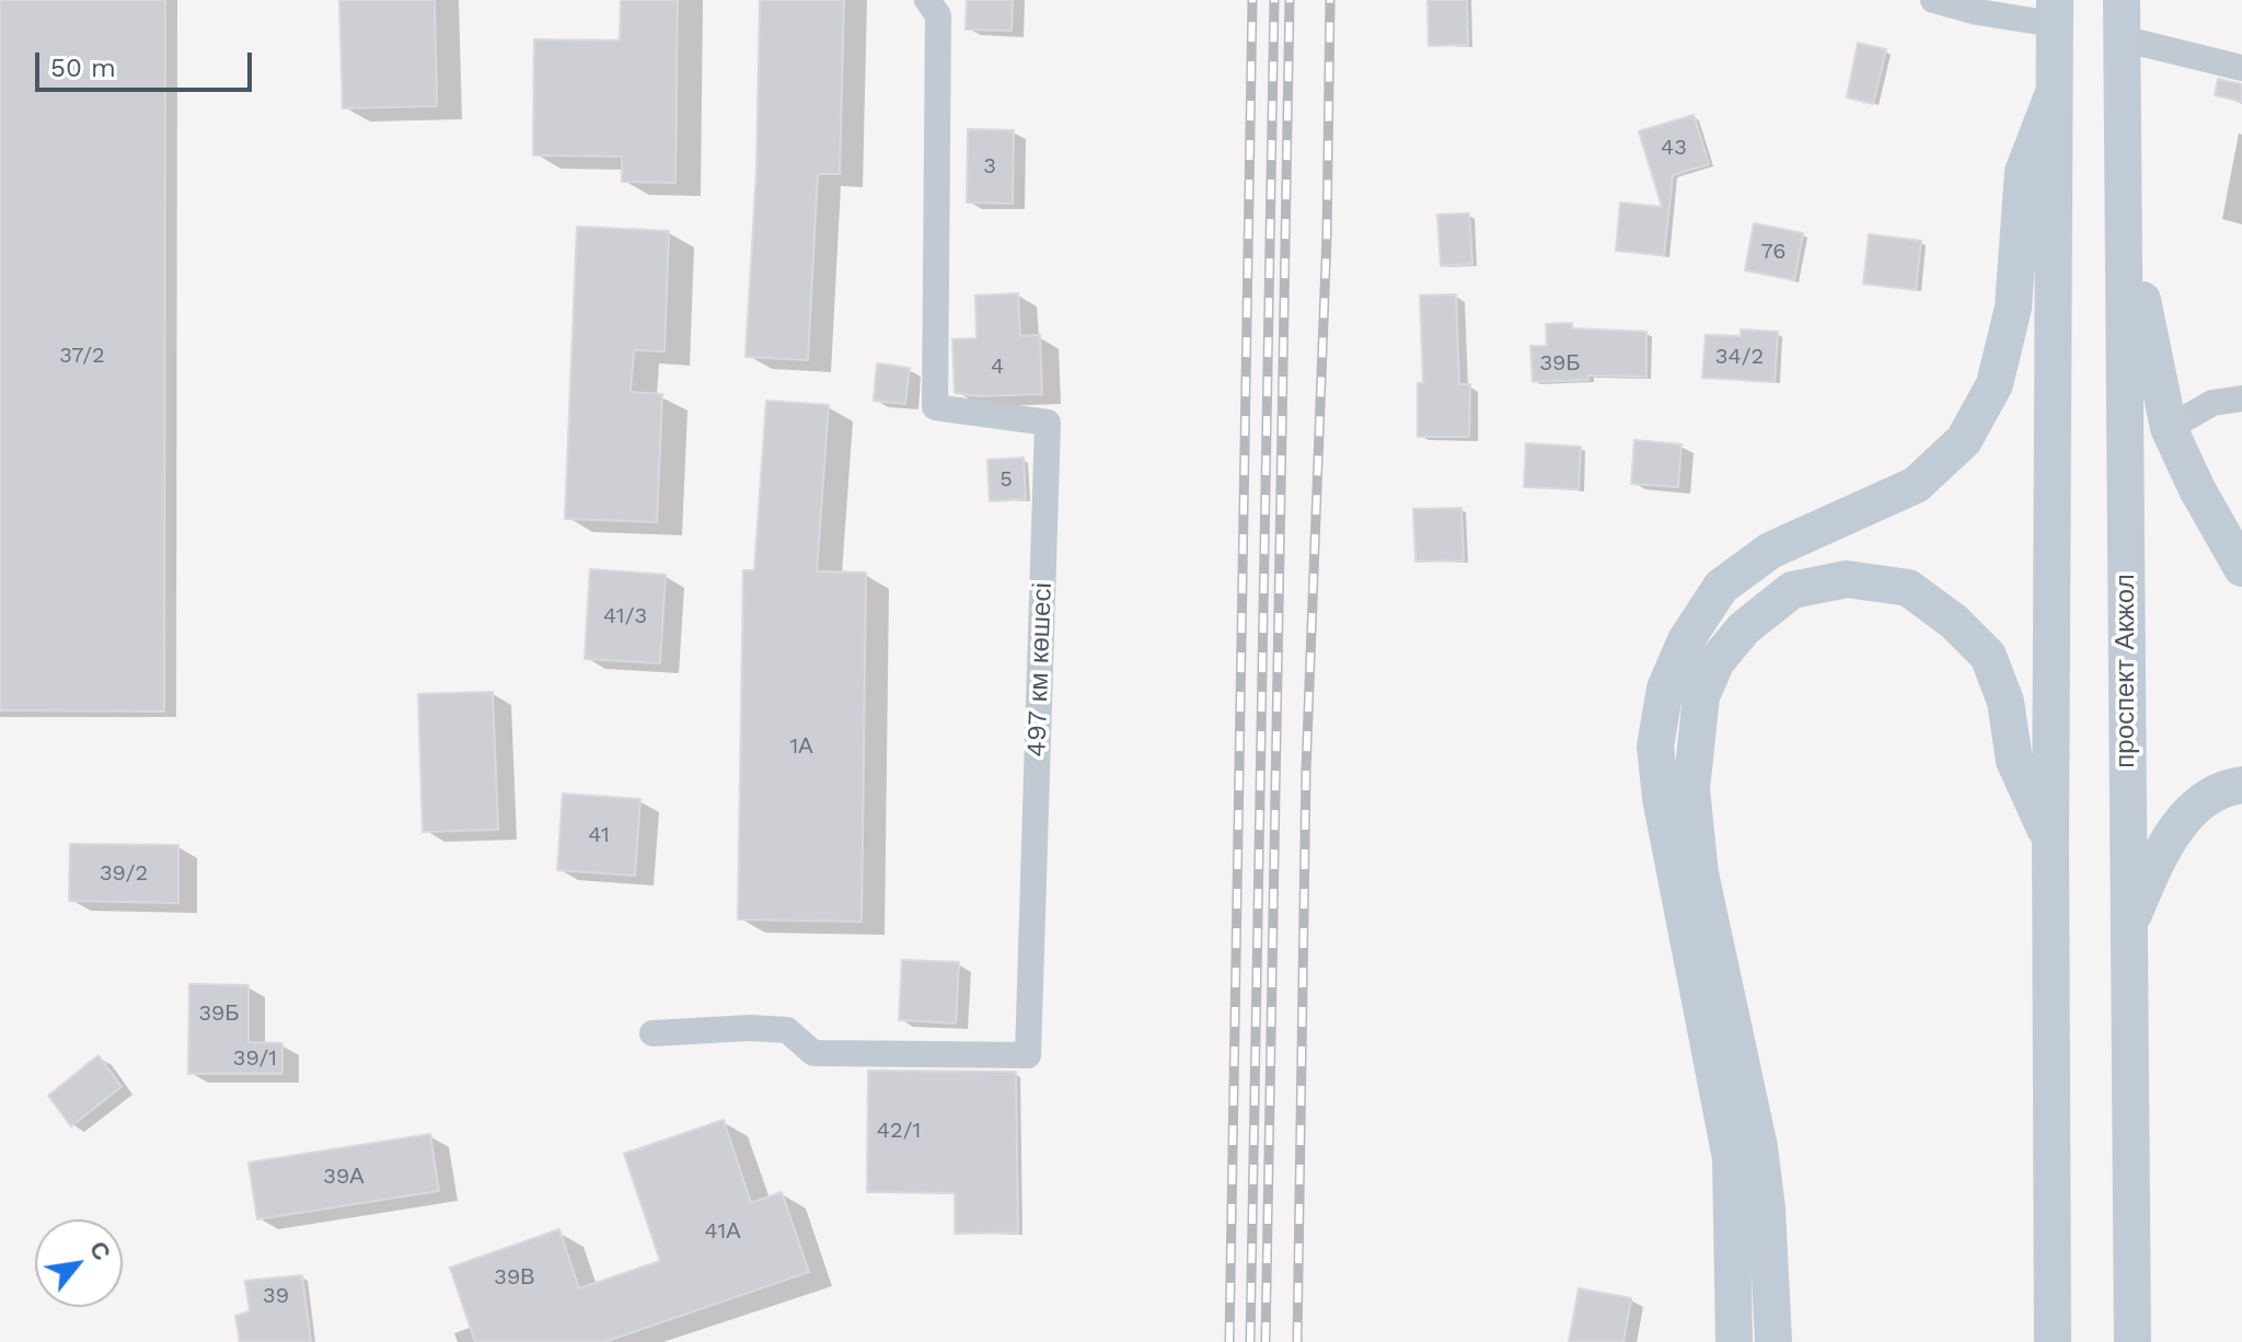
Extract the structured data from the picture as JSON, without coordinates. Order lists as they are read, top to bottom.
{
  "streets": {
    "main road": ["проспект Акжол"],
    "street": ["497 км көшесі"]
  },
  "house_numbers": [
    "43",
    "3",
    "76",
    "37/2",
    "34/2",
    "39Б",
    "4",
    "5",
    "41/3",
    "1А",
    "41",
    "39/2",
    "39Б",
    "39/1",
    "42/1",
    "39А",
    "41А",
    "39В",
    "39"
  ],
  "scale_bar": "50 m",
  "north": "top right"
}
